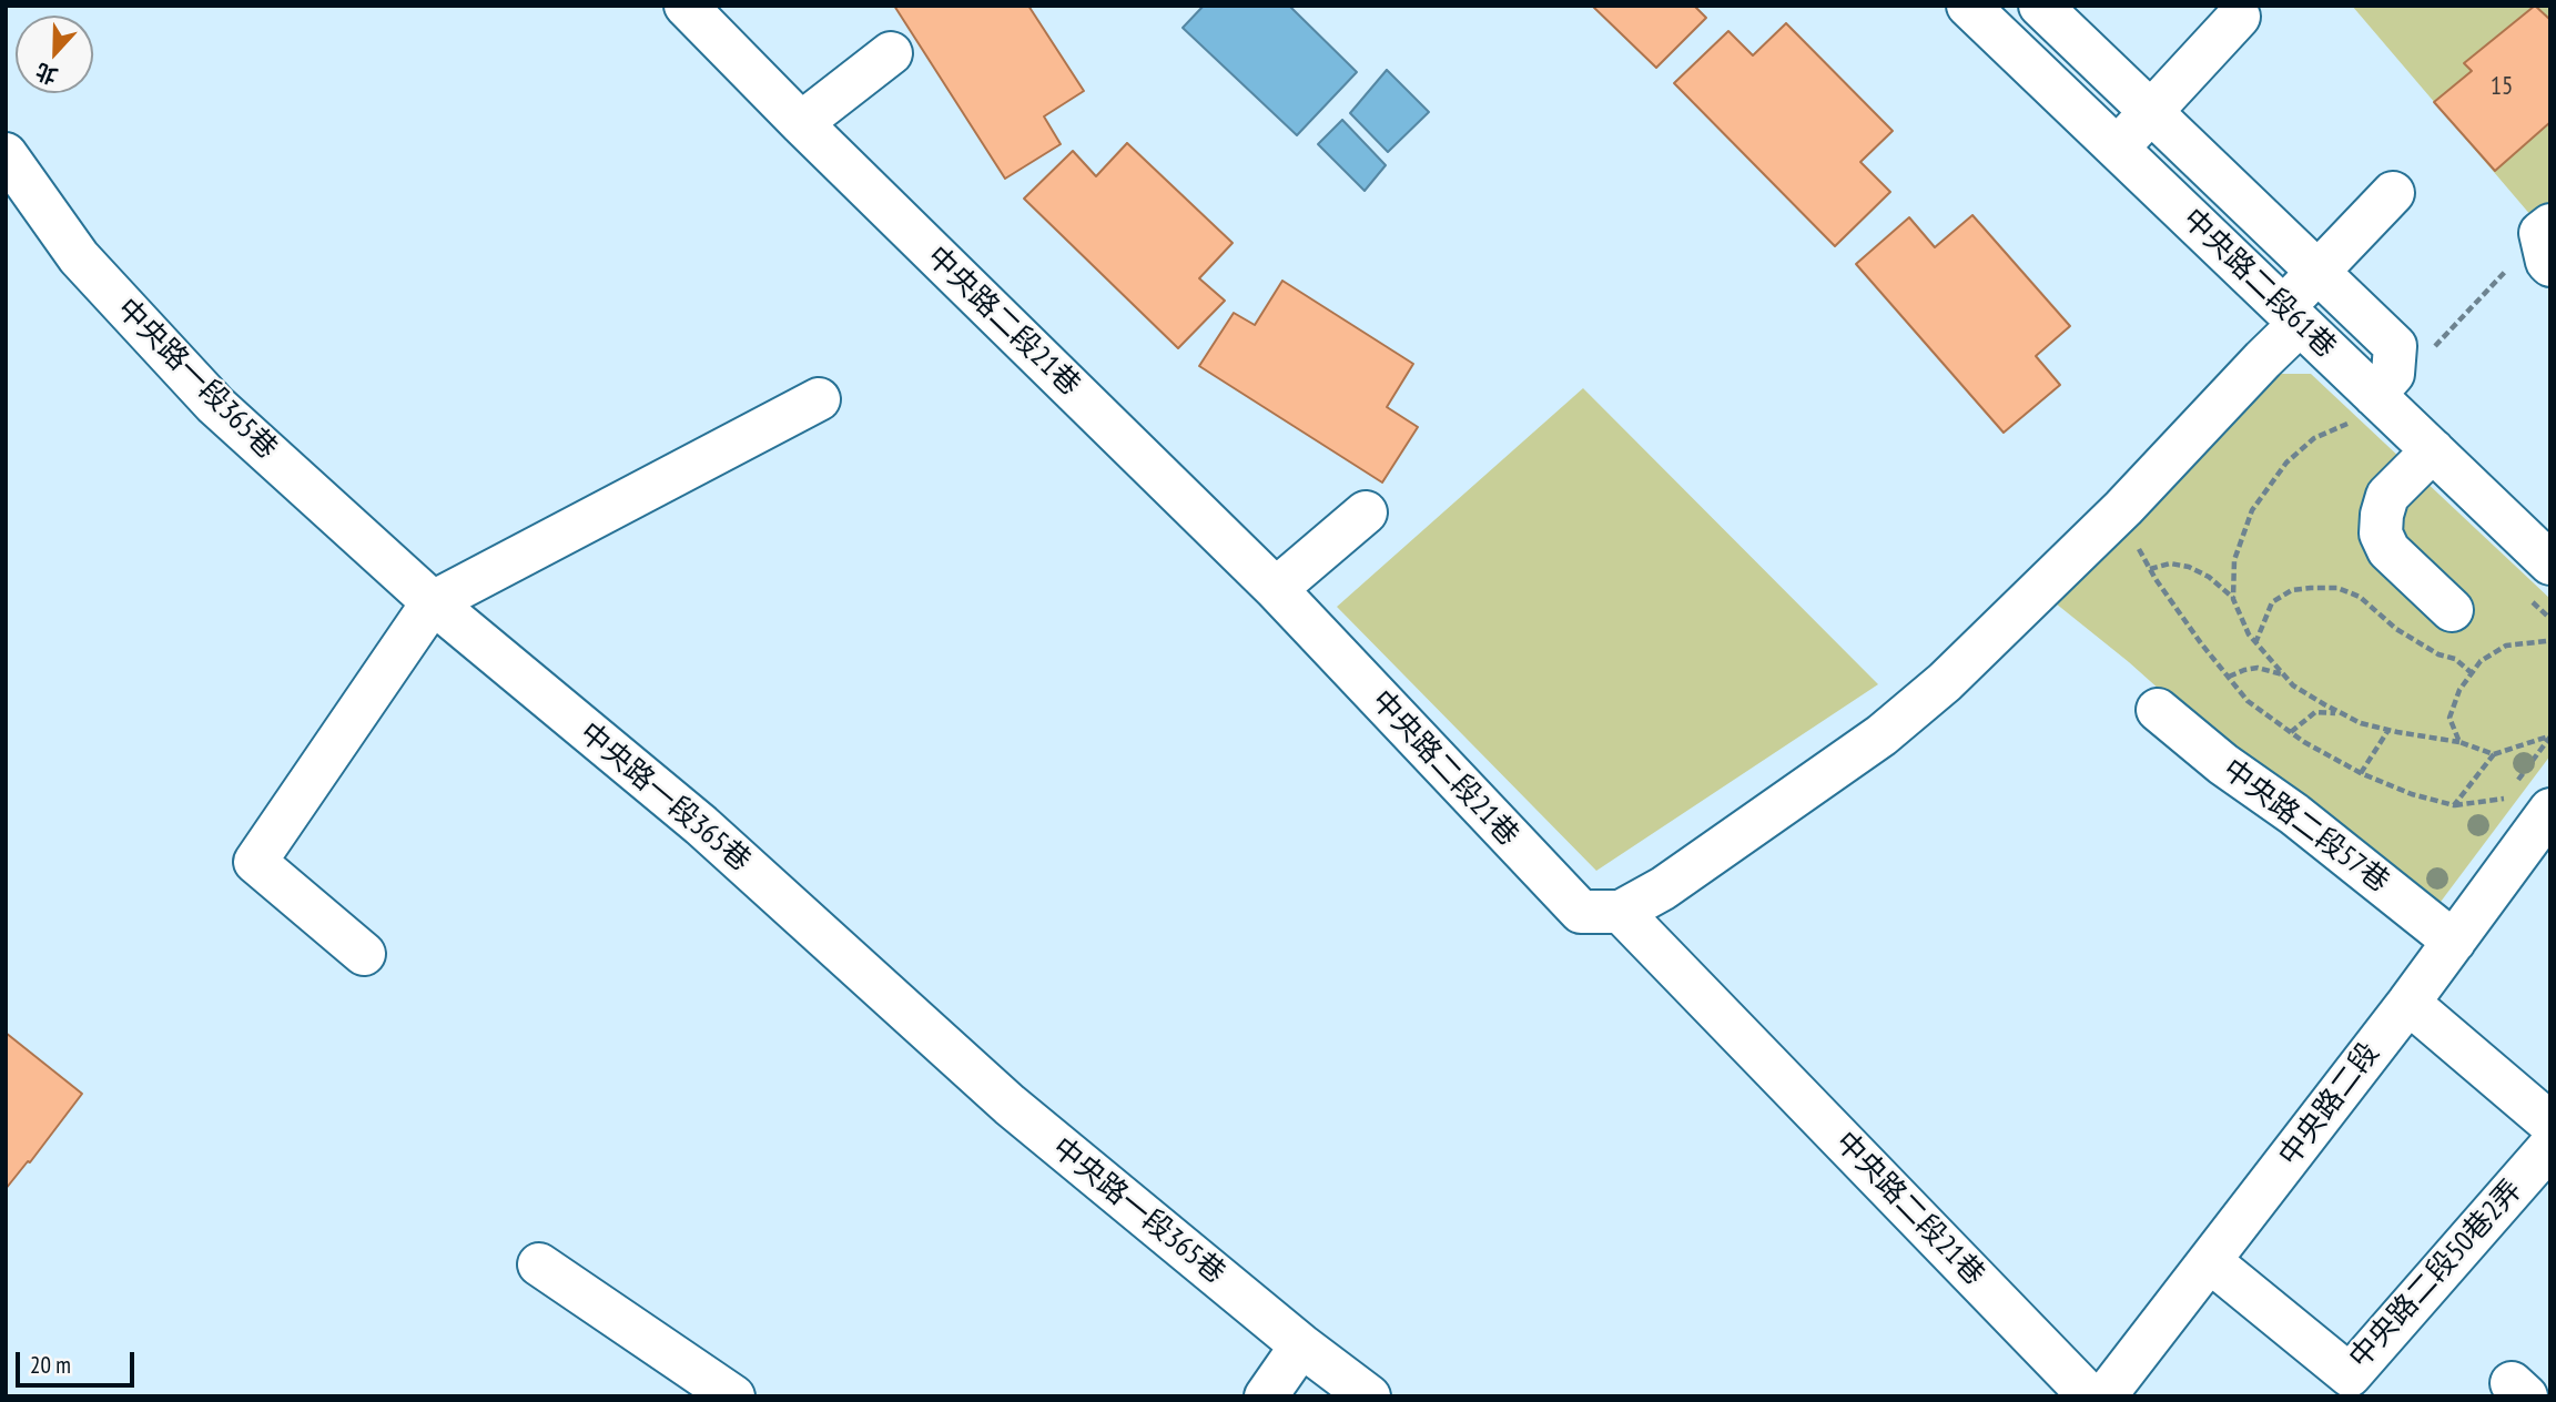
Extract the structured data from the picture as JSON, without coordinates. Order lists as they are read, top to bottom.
{
  "streets": {
    "street": [
      "中央路二段61巷",
      "中央路二段21巷",
      "中央路一段365巷",
      "中央路二段57巷",
      "中央路二段",
      "中央路二段50巷2弄"
    ]
  },
  "crossings": [
    ["中央路二段57巷", "中央路二段"],
    ["中央路二段", "中央路二段50巷2弄"]
  ],
  "house_numbers": ["15"],
  "scale_bar": "20 m",
  "north": "bottom"
}
